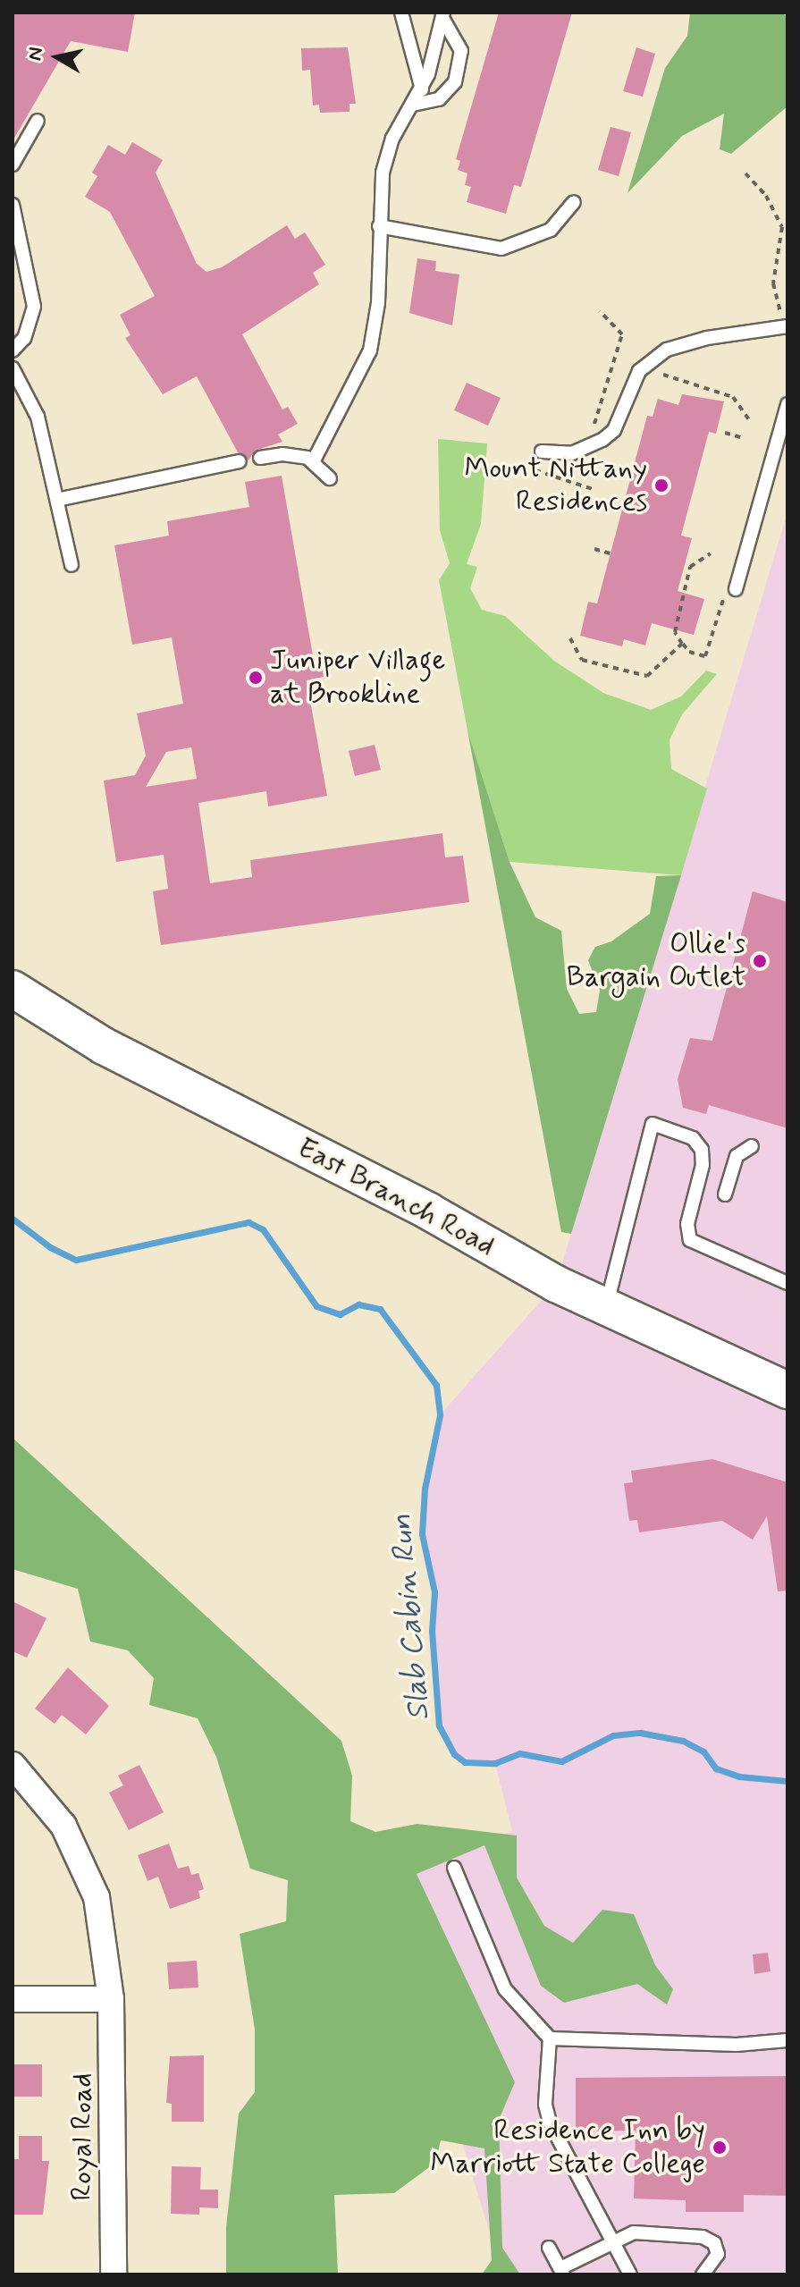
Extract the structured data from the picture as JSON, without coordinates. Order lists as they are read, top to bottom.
{
  "streets": {
    "main road": ["East Branch Road"],
    "street": ["Royal Road"]
  },
  "water": ["Slab Cabin Run"],
  "places": [
    "Mount Nittany Residences",
    "Juniper Village at Brookline",
    "Ollie's Bargain Outlet",
    "Residence Inn by Marriott State College"
  ],
  "north": "left"
}
